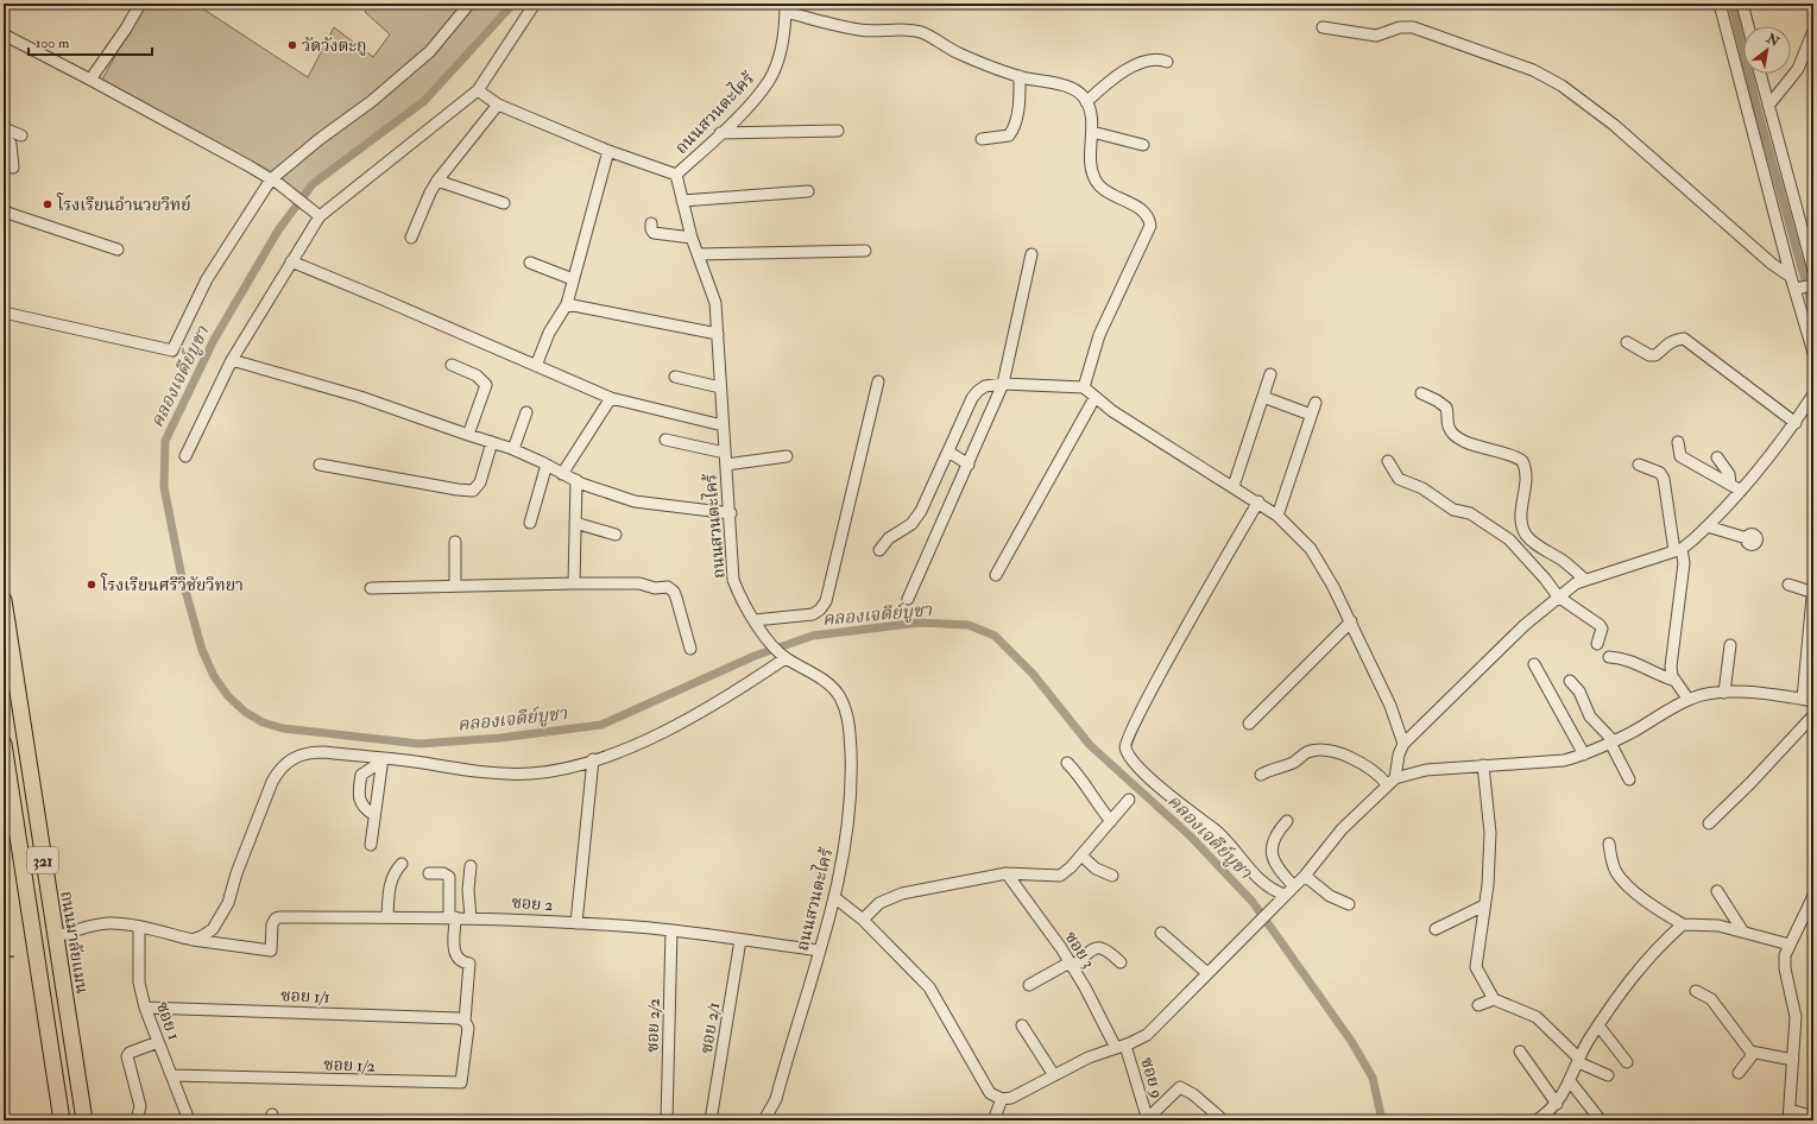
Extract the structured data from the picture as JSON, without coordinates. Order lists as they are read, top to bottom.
{
  "streets": {
    "highway": ["321", "ถนนมาลัยแมน"],
    "street": [
      "ถนนสวนตะไคร้",
      "ซอย 2",
      "ซอย 3",
      "ซอย 1/1",
      "ซอย 1",
      "ซอย 2/2",
      "ซอย 2/1",
      "ซอย 1/2",
      "ซอย 9"
    ]
  },
  "crossings": [
    ["ถนนสวนตะไคร้", "ซอย 2"],
    ["ซอย 2", "ซอย 2/2"],
    ["ซอย 2", "ซอย 2/1"],
    ["ซอย 2", "ซอย 1/2"],
    ["ซอย 3", "ซอย 9"],
    ["ซอย 1/1", "ซอย 1"],
    ["ซอย 1/1", "ซอย 1/2"],
    ["ซอย 1", "ซอย 1/2"]
  ],
  "water": ["คลองเจดีย์บูชา"],
  "places": ["วัดวังตะกู", "โรงเรียนอำนวยวิทย์", "โรงเรียนศรีวิชัยวิทยา"],
  "scale_bar": "100 m",
  "north": "top right"
}
